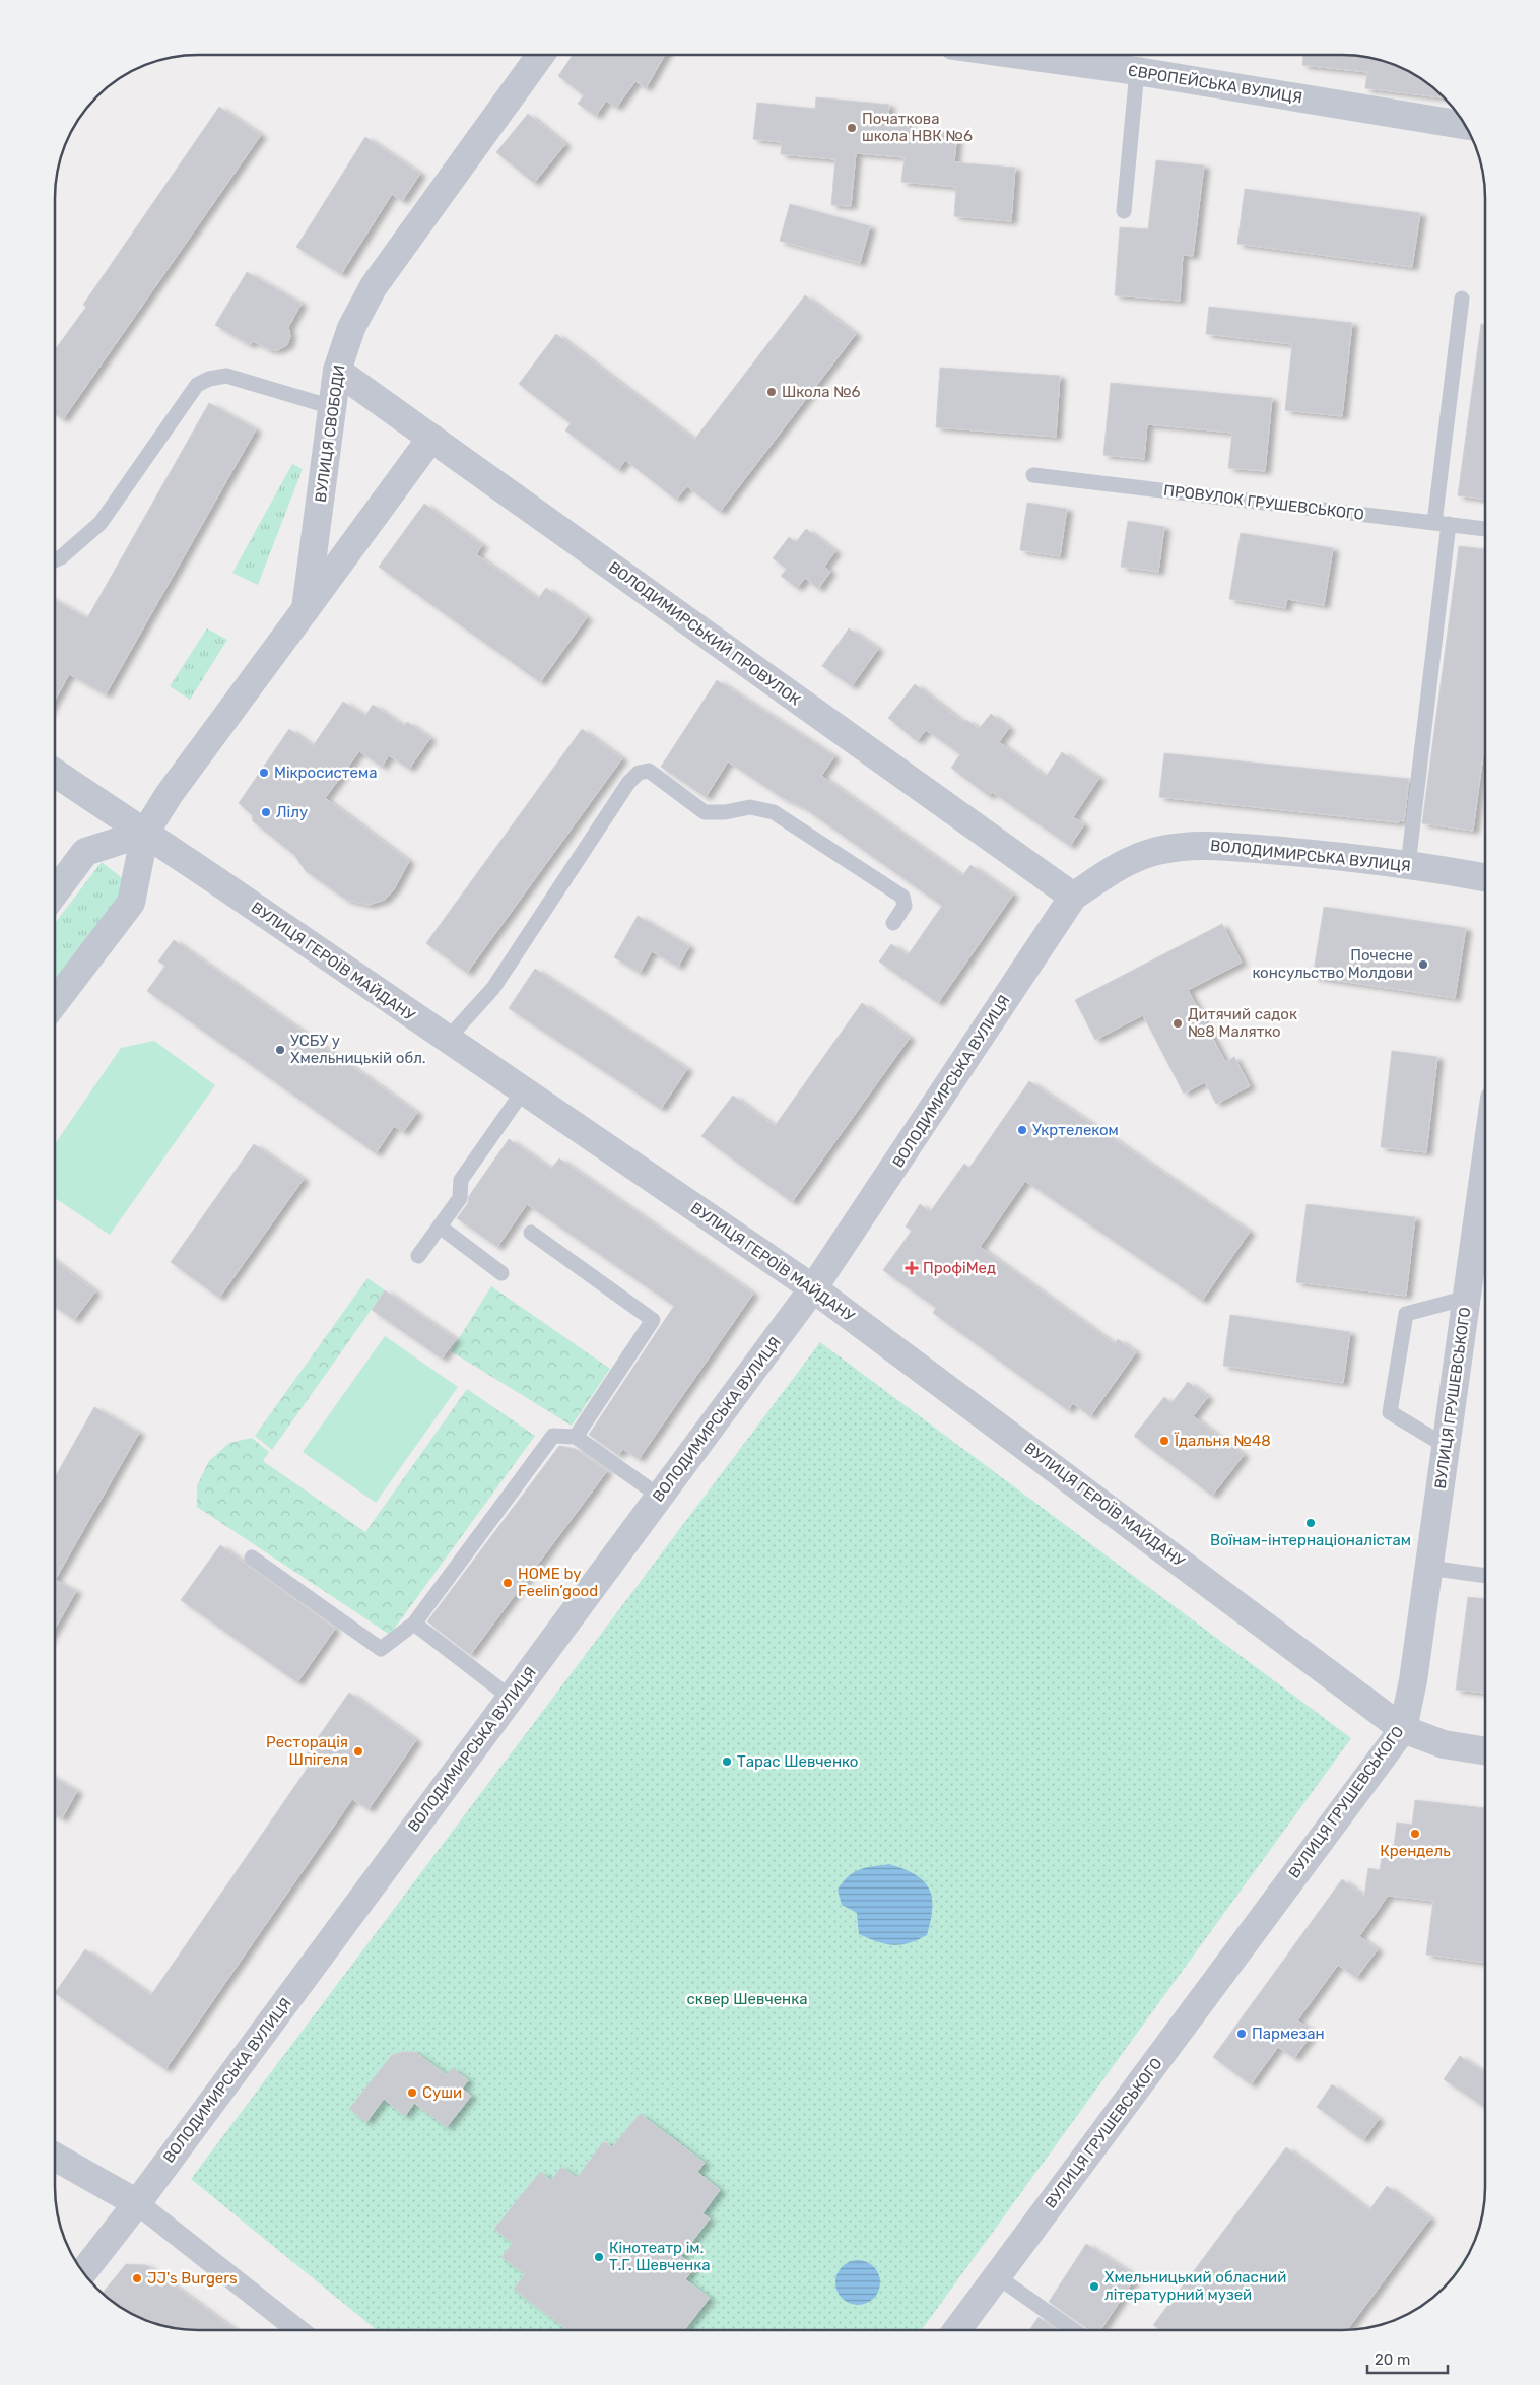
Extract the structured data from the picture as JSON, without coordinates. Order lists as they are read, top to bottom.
{
  "streets": {
    "street": [
      "ЄВРОПЕЙСЬКА ВУЛИЦЯ",
      "ВУЛИЦЯ СВОБОДИ",
      "ВОЛОДИМИРСЬКИЙ ПРОВУЛОК",
      "ВОЛОДИМИРСЬКА ВУЛИЦЯ",
      "ВУЛИЦЯ ГЕРОЇВ МАЙДАНУ",
      "ВУЛИЦЯ ГРУШЕВСЬКОГО"
    ],
    "lane": ["ПРОВУЛОК ГРУШЕВСЬКОГО"]
  },
  "crossings": [
    ["ВУЛИЦЯ СВОБОДИ", "ВОЛОДИМИРСЬКИЙ ПРОВУЛОК"],
    ["ВУЛИЦЯ СВОБОДИ", "ВУЛИЦЯ ГЕРОЇВ МАЙДАНУ"],
    ["ВОЛОДИМИРСЬКИЙ ПРОВУЛОК", "ВОЛОДИМИРСЬКА ВУЛИЦЯ"],
    ["ВОЛОДИМИРСЬКА ВУЛИЦЯ", "ВУЛИЦЯ ГЕРОЇВ МАЙДАНУ"],
    ["ВУЛИЦЯ ГЕРОЇВ МАЙДАНУ", "ВУЛИЦЯ ГРУШЕВСЬКОГО"]
  ],
  "parks": ["сквер Шевченка"],
  "places": {
    "other": [
      "Початкова школа НВК №6",
      "Школа №6",
      "Мікросистема",
      "Лілу",
      "Почесне консульство Молдови",
      "Дитячий садок №8 Малятко",
      "УСБУ у Хмельницькій обл.",
      "Укртелеком",
      "Їдальня №48",
      "Воїнам-інтернаціоналістам",
      "HOME by Feelin’good",
      "Ресторація Шпігеля",
      "Тарас Шевченко",
      "Крендель",
      "Пармезан",
      "Суши",
      "Кінотеатр ім. Т.Г. Шевченка",
      "JJ's Burgers",
      "Хмельницький обласний літературний музей"
    ],
    "health": ["ПрофіМед"]
  },
  "scale_bar": "20 m"
}
